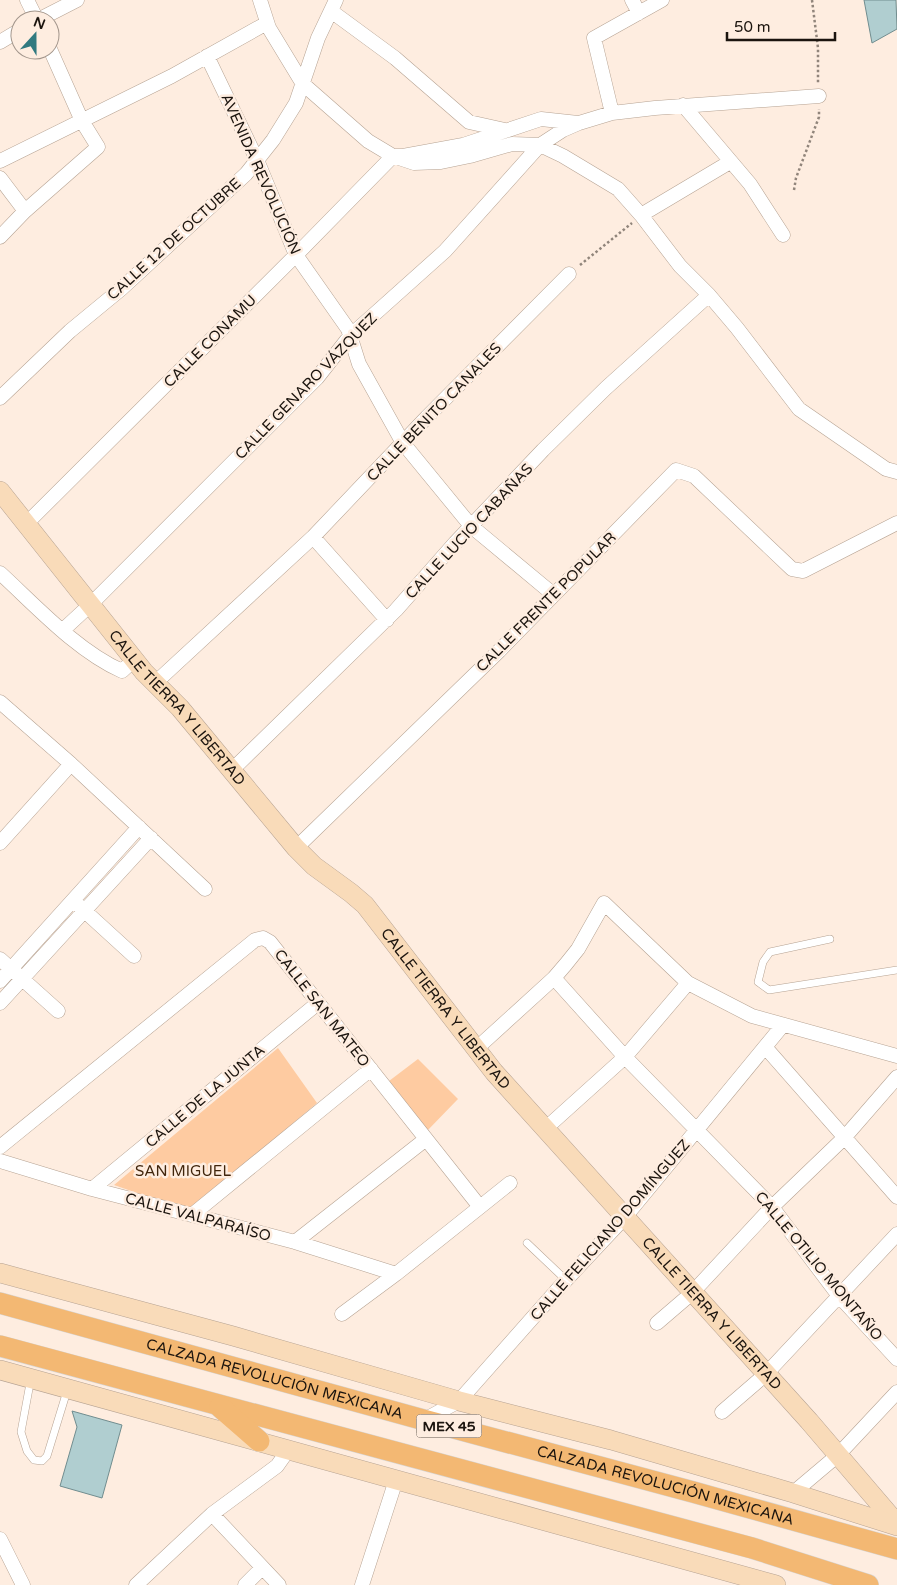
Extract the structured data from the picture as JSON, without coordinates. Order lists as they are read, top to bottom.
{
  "streets": {
    "main road": ["CALZADA REVOLUCIÓN MEXICANA", "MEX 45"],
    "street": [
      "AVENIDA REVOLUCIÓN",
      "CALLE 12 DE OCTUBRE",
      "CALLE CONAMU",
      "CALLE GENARO VÁZQUEZ",
      "CALLE BENITO CANALES",
      "CALLE LUCIO CABAÑAS",
      "CALLE FRENTE POPULAR",
      "CALLE TIERRA Y LIBERTAD",
      "CALLE SAN MATEO",
      "CALLE DE LA JUNTA",
      "CALLE VALPARAÍSO",
      "CALLE FELICIANO DOMÍNGUEZ",
      "CALLE OTILIO MONTAÑO"
    ]
  },
  "crossings": [
    ["AVENIDA REVOLUCIÓN", "CALLE 12 DE OCTUBRE"],
    ["AVENIDA REVOLUCIÓN", "CALLE CONAMU"],
    ["AVENIDA REVOLUCIÓN", "CALLE GENARO VÁZQUEZ"],
    ["AVENIDA REVOLUCIÓN", "CALLE BENITO CANALES"],
    ["AVENIDA REVOLUCIÓN", "CALLE LUCIO CABAÑAS"],
    ["AVENIDA REVOLUCIÓN", "CALLE FRENTE POPULAR"],
    ["CALLE CONAMU", "CALLE TIERRA Y LIBERTAD"],
    ["CALLE GENARO VÁZQUEZ", "CALLE TIERRA Y LIBERTAD"],
    ["CALLE BENITO CANALES", "CALLE TIERRA Y LIBERTAD"],
    ["CALLE LUCIO CABAÑAS", "CALLE TIERRA Y LIBERTAD"],
    ["CALLE FRENTE POPULAR", "CALLE TIERRA Y LIBERTAD"],
    ["CALLE TIERRA Y LIBERTAD", "CALLE FELICIANO DOMÍNGUEZ"],
    ["CALLE SAN MATEO", "CALLE DE LA JUNTA"],
    ["CALLE DE LA JUNTA", "CALLE VALPARAÍSO"],
    ["CALLE FELICIANO DOMÍNGUEZ", "CALLE OTILIO MONTAÑO"],
    ["CALLE FELICIANO DOMÍNGUEZ", "CALZADA REVOLUCIÓN MEXICANA"]
  ],
  "parks": ["SAN MIGUEL"],
  "scale_bar": "50 m",
  "north": "top"
}
